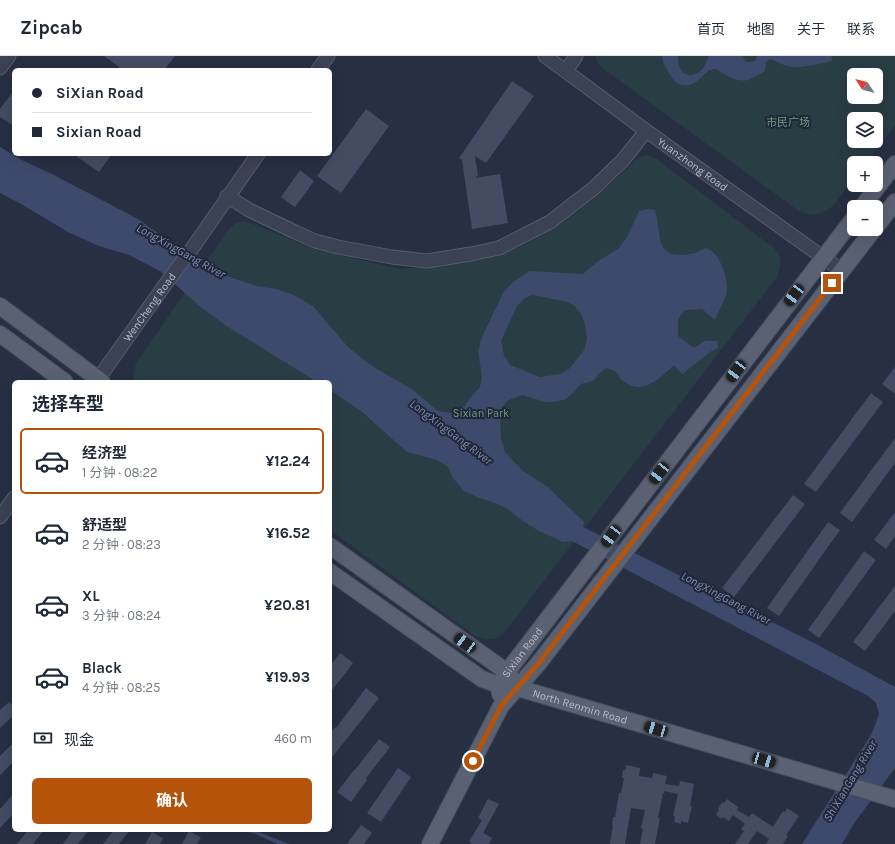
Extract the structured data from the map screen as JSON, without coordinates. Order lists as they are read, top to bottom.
{
  "streets": {
    "main road": ["Sixian Road", "North Renmin Road"],
    "street": ["Yuanzhong Road", "WenCheng Road"]
  },
  "crossings": [
    ["Yuanzhong Road", "Sixian Road"],
    ["Sixian Road", "North Renmin Road"]
  ],
  "water": ["LongXingGang River", "ShiXianGang River"],
  "parks": ["市民广场", "Sixian Park"],
  "north": "top left",
  "page": {
    "header": "Zipcab",
    "nav": [
      "首页",
      "地图",
      "关于",
      "联系"
    ],
    "map_buttons": ["+", "−"],
    "banner": ["SiXian Road", "Sixian Road"],
    "heading": "选择车型",
    "list": [
      {
        "name": "经济型",
        "note": "1 分钟 · 08:22",
        "value": "¥12.24"
      },
      {
        "name": "舒适型",
        "note": "2 分钟 · 08:23",
        "value": "¥16.52"
      },
      {
        "name": "XL",
        "note": "3 分钟 · 08:24",
        "value": "¥20.81"
      },
      {
        "name": "Black",
        "note": "4 分钟 · 08:25",
        "value": "¥19.93"
      }
    ],
    "pay": ["现金", "460 m"],
    "buttons": "确认"
  }
}
